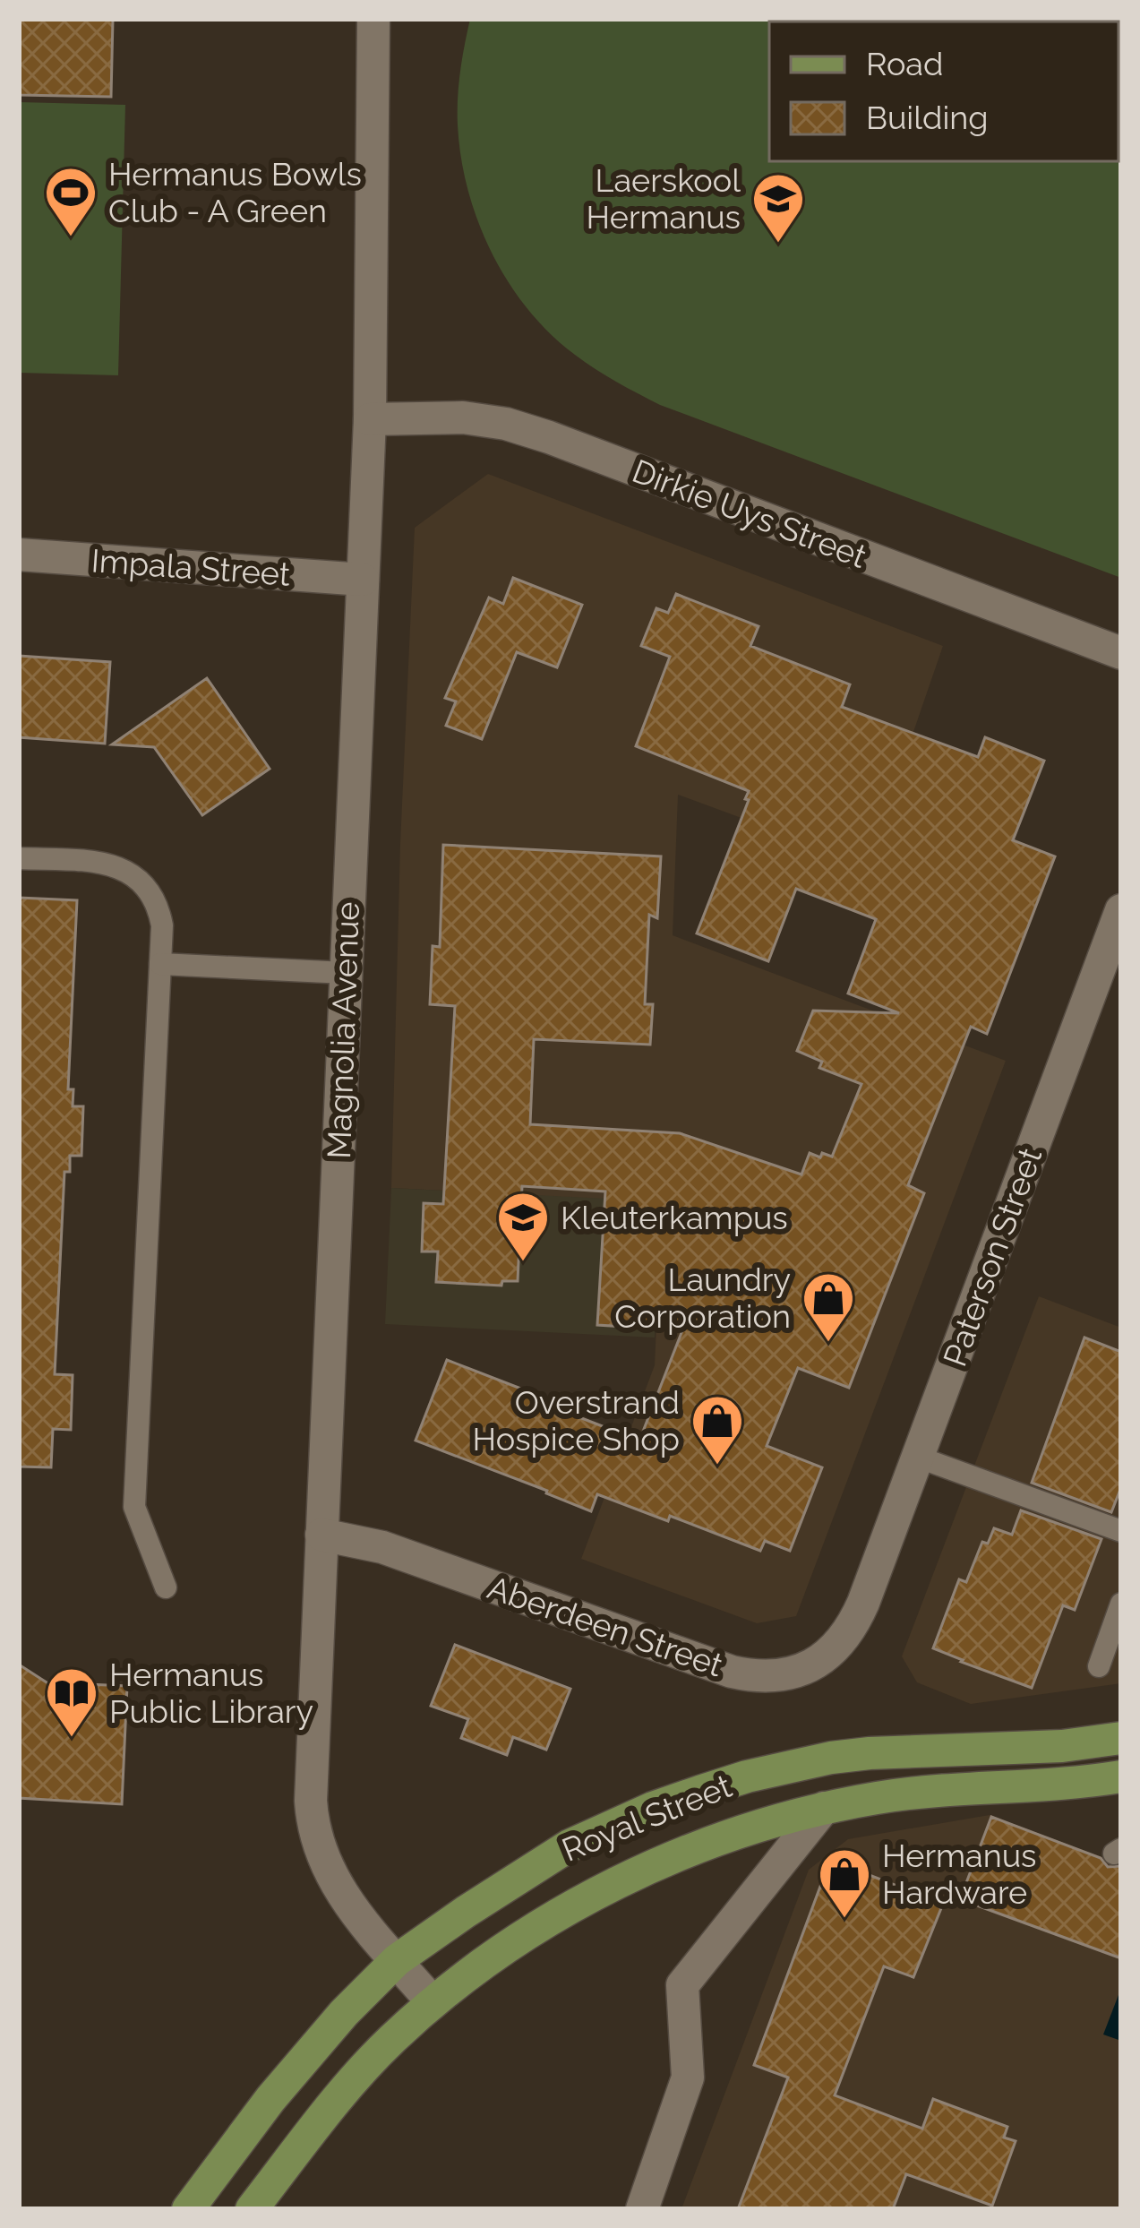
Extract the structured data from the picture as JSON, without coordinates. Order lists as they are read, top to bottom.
{
  "streets": {
    "main road": ["Royal Street"],
    "street": [
      "Dirkie Uys Street",
      "Impala Street",
      "Magnolia Avenue",
      "Paterson Street",
      "Aberdeen Street"
    ]
  },
  "crossings": [
    ["Dirkie Uys Street", "Magnolia Avenue"],
    ["Impala Street", "Magnolia Avenue"],
    ["Magnolia Avenue", "Aberdeen Street"],
    ["Magnolia Avenue", "Royal Street"],
    ["Paterson Street", "Aberdeen Street"]
  ],
  "places": {
    "sports": ["Hermanus Bowls Club - A Green"],
    "school or university": ["Laerskool Hermanus", "Kleuterkampus"],
    "shop": ["Laundry Corporation", "Overstrand Hospice Shop", "Hermanus Hardware"],
    "library": ["Hermanus Public Library"]
  },
  "legend": ["Road", "Building"]
}
